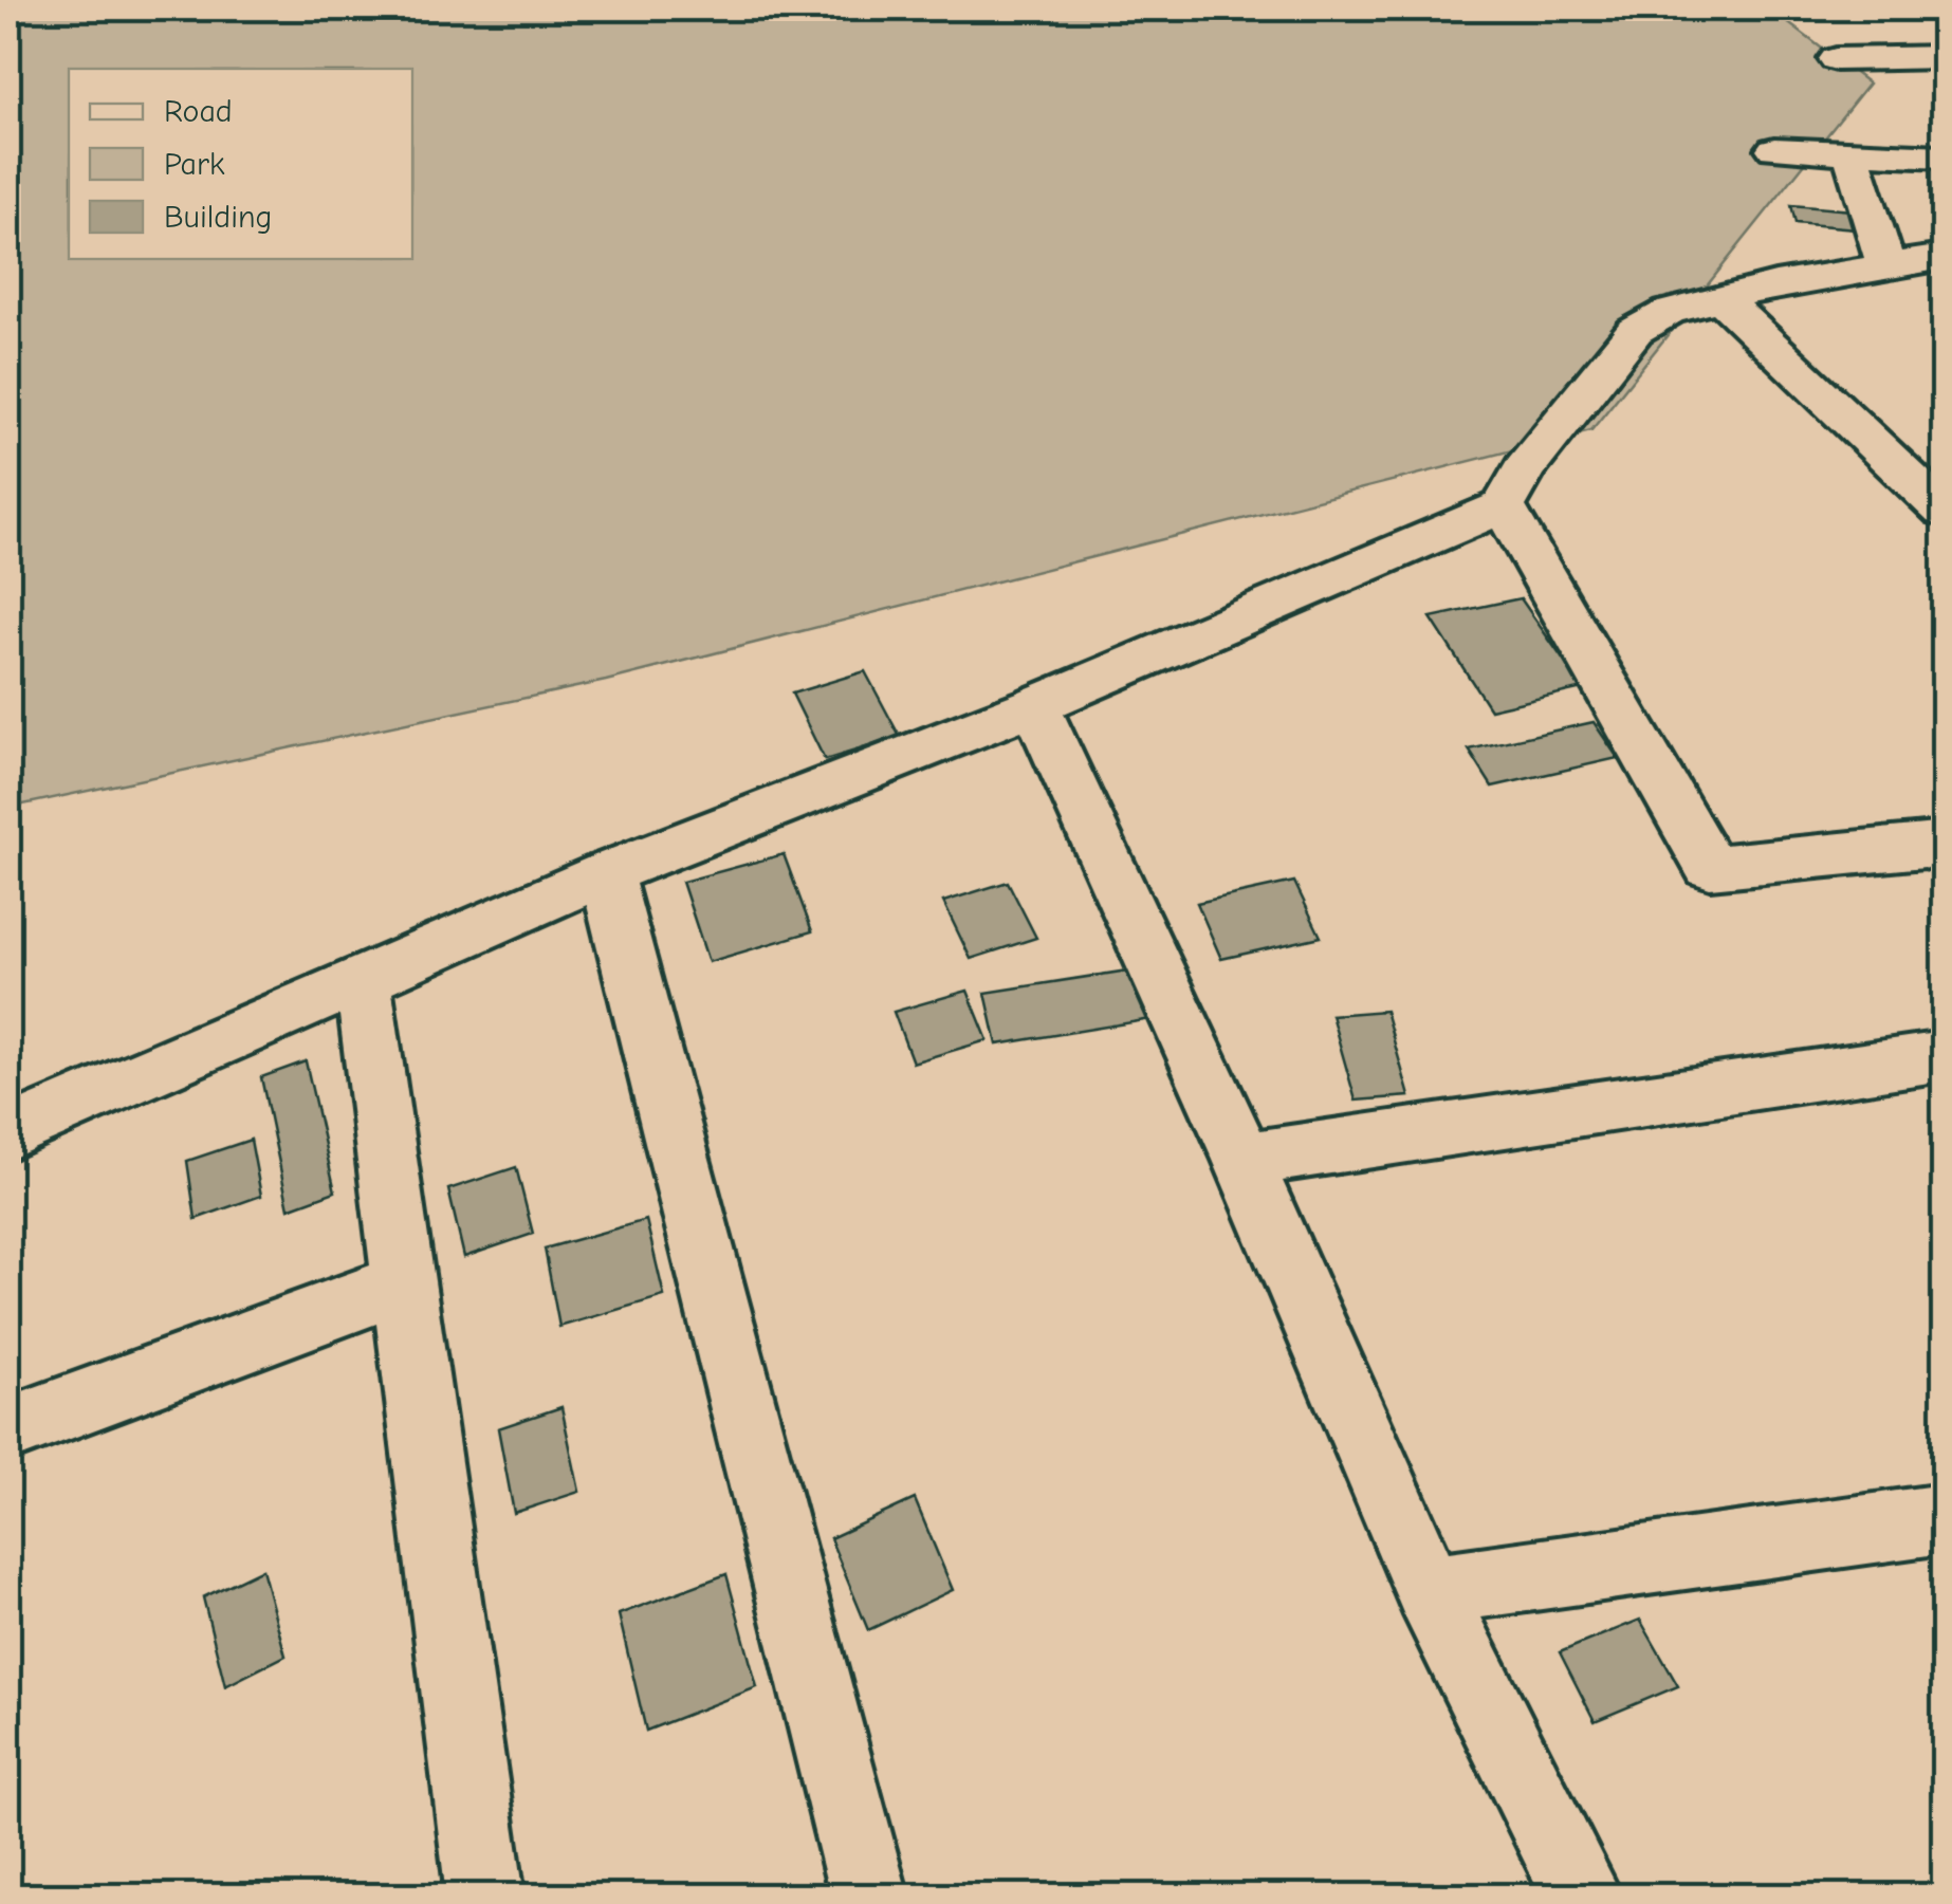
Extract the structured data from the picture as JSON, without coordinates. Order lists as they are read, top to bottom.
{
  "legend": ["Road", "Park", "Building"]
}
